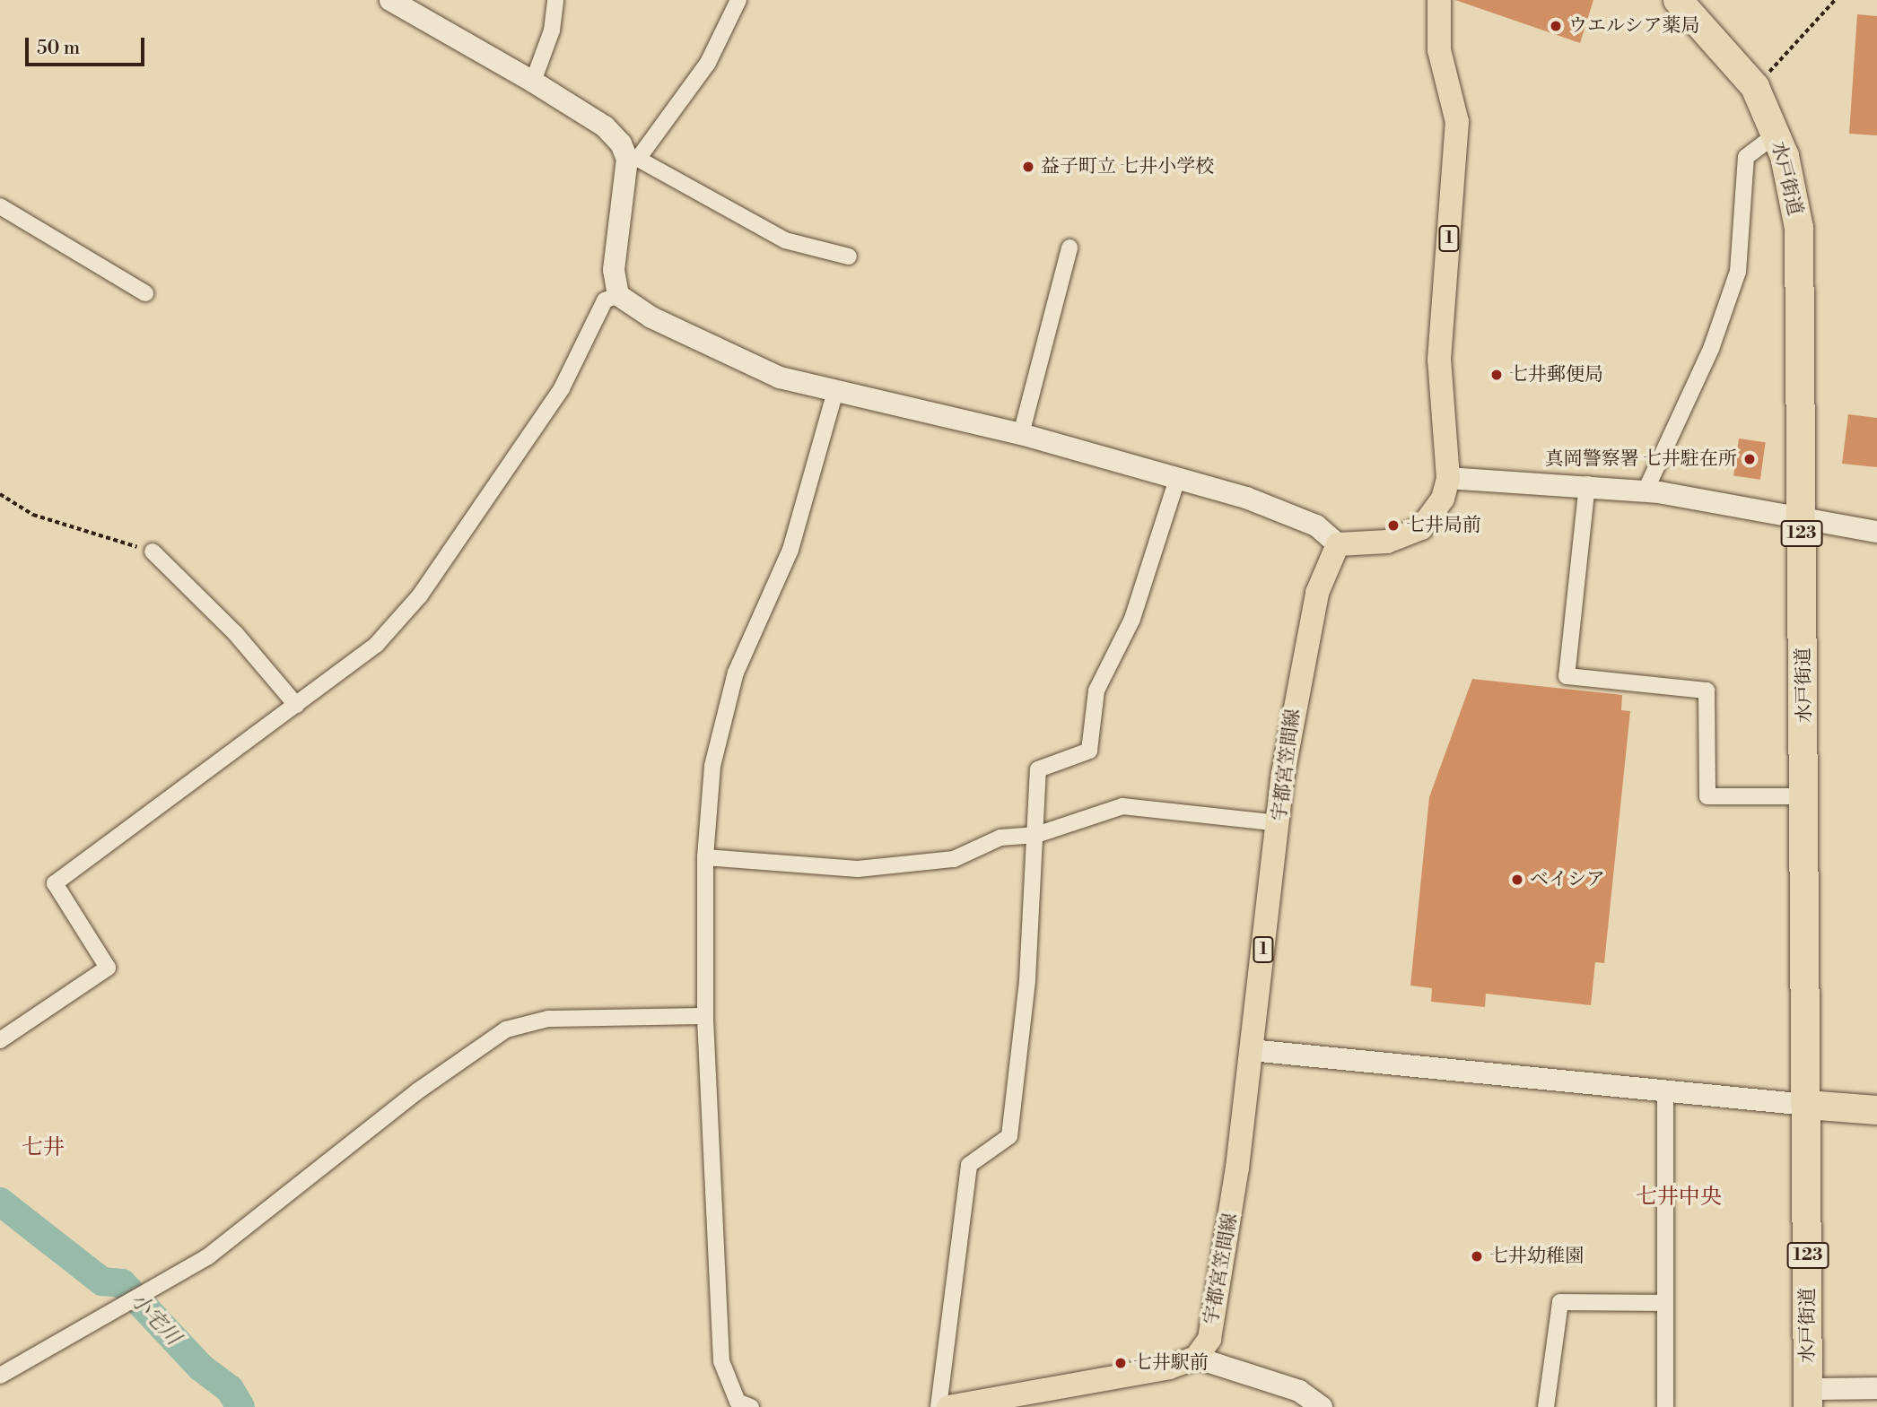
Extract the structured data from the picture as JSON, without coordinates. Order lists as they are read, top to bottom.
{
  "streets": {
    "highway": ["水戸街道", "123"],
    "main road": ["1", "宇都宮笠間線"]
  },
  "crossings": [
    ["1", "宇都宮笠間線"]
  ],
  "districts": ["七井", "七井中央"],
  "water": ["小宅川"],
  "places": [
    "ウエルシア薬局",
    "益子町立 七井小学校",
    "七井郵便局",
    "真岡警察署 七井駐在所",
    "七井局前",
    "ベイシア",
    "七井幼稚園",
    "七井駅前"
  ],
  "scale_bar": "50 m"
}
